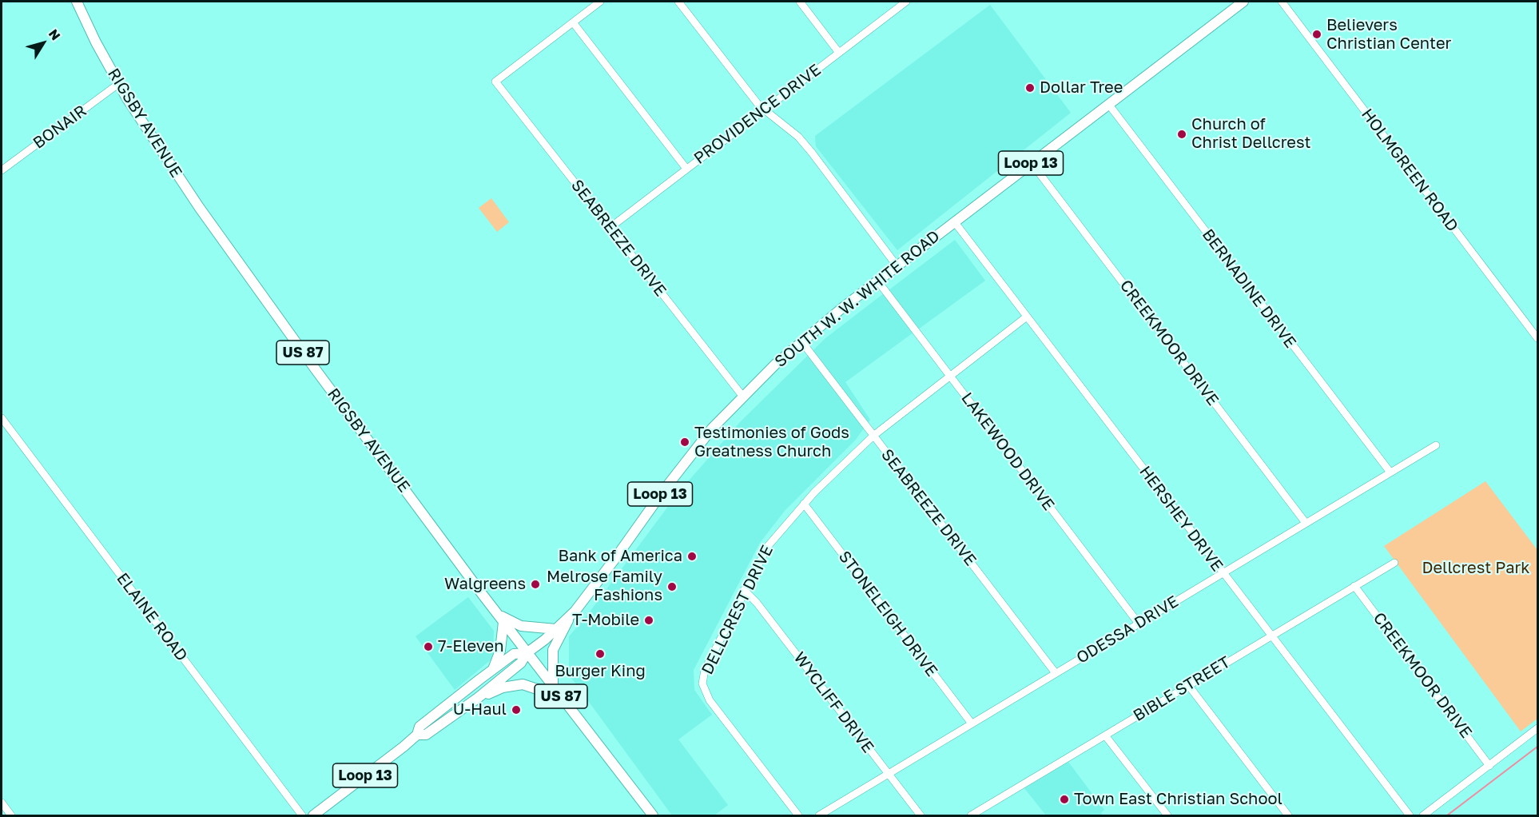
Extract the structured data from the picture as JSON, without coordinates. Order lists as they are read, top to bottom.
{
  "streets": {
    "main road": [
      "RIGSBY AVENUE",
      "Loop 13",
      "SOUTH W. W. WHITE ROAD",
      "US 87"
    ],
    "street": [
      "PROVIDENCE DRIVE",
      "BONAIR",
      "HOLMGREEN ROAD",
      "SEABREEZE DRIVE",
      "BERNADINE DRIVE",
      "CREEKMOOR DRIVE",
      "LAKEWOOD DRIVE",
      "HERSHEY DRIVE",
      "DELLCREST DRIVE",
      "STONELEIGH DRIVE",
      "ELAINE ROAD",
      "ODESSA DRIVE",
      "BIBLE STREET",
      "WYCLIFF DRIVE"
    ]
  },
  "crossings": [
    ["PROVIDENCE DRIVE", "SEABREEZE DRIVE"],
    ["RIGSBY AVENUE", "BONAIR"],
    ["RIGSBY AVENUE", "SOUTH W. W. WHITE ROAD"],
    ["SEABREEZE DRIVE", "SOUTH W. W. WHITE ROAD"],
    ["SEABREEZE DRIVE", "DELLCREST DRIVE"],
    ["SEABREEZE DRIVE", "ODESSA DRIVE"],
    ["BERNADINE DRIVE", "SOUTH W. W. WHITE ROAD"],
    ["BERNADINE DRIVE", "ODESSA DRIVE"],
    ["SOUTH W. W. WHITE ROAD", "CREEKMOOR DRIVE"],
    ["SOUTH W. W. WHITE ROAD", "LAKEWOOD DRIVE"],
    ["SOUTH W. W. WHITE ROAD", "HERSHEY DRIVE"],
    ["CREEKMOOR DRIVE", "ODESSA DRIVE"],
    ["CREEKMOOR DRIVE", "BIBLE STREET"],
    ["LAKEWOOD DRIVE", "DELLCREST DRIVE"],
    ["LAKEWOOD DRIVE", "ODESSA DRIVE"],
    ["HERSHEY DRIVE", "DELLCREST DRIVE"],
    ["HERSHEY DRIVE", "ODESSA DRIVE"],
    ["HERSHEY DRIVE", "BIBLE STREET"],
    ["DELLCREST DRIVE", "STONELEIGH DRIVE"],
    ["DELLCREST DRIVE", "WYCLIFF DRIVE"],
    ["STONELEIGH DRIVE", "ODESSA DRIVE"],
    ["ODESSA DRIVE", "WYCLIFF DRIVE"]
  ],
  "parks": ["Dellcrest Park"],
  "places": [
    "Believers Christian Center",
    "Dollar Tree",
    "Church of Christ Dellcrest",
    "Testimonies of Gods Greatness Church",
    "Bank of America",
    "Walgreens",
    "Melrose Family Fashions",
    "T-Mobile",
    "7-Eleven",
    "Burger King",
    "U-Haul",
    "Town East Christian School"
  ],
  "north": "top right"
}
